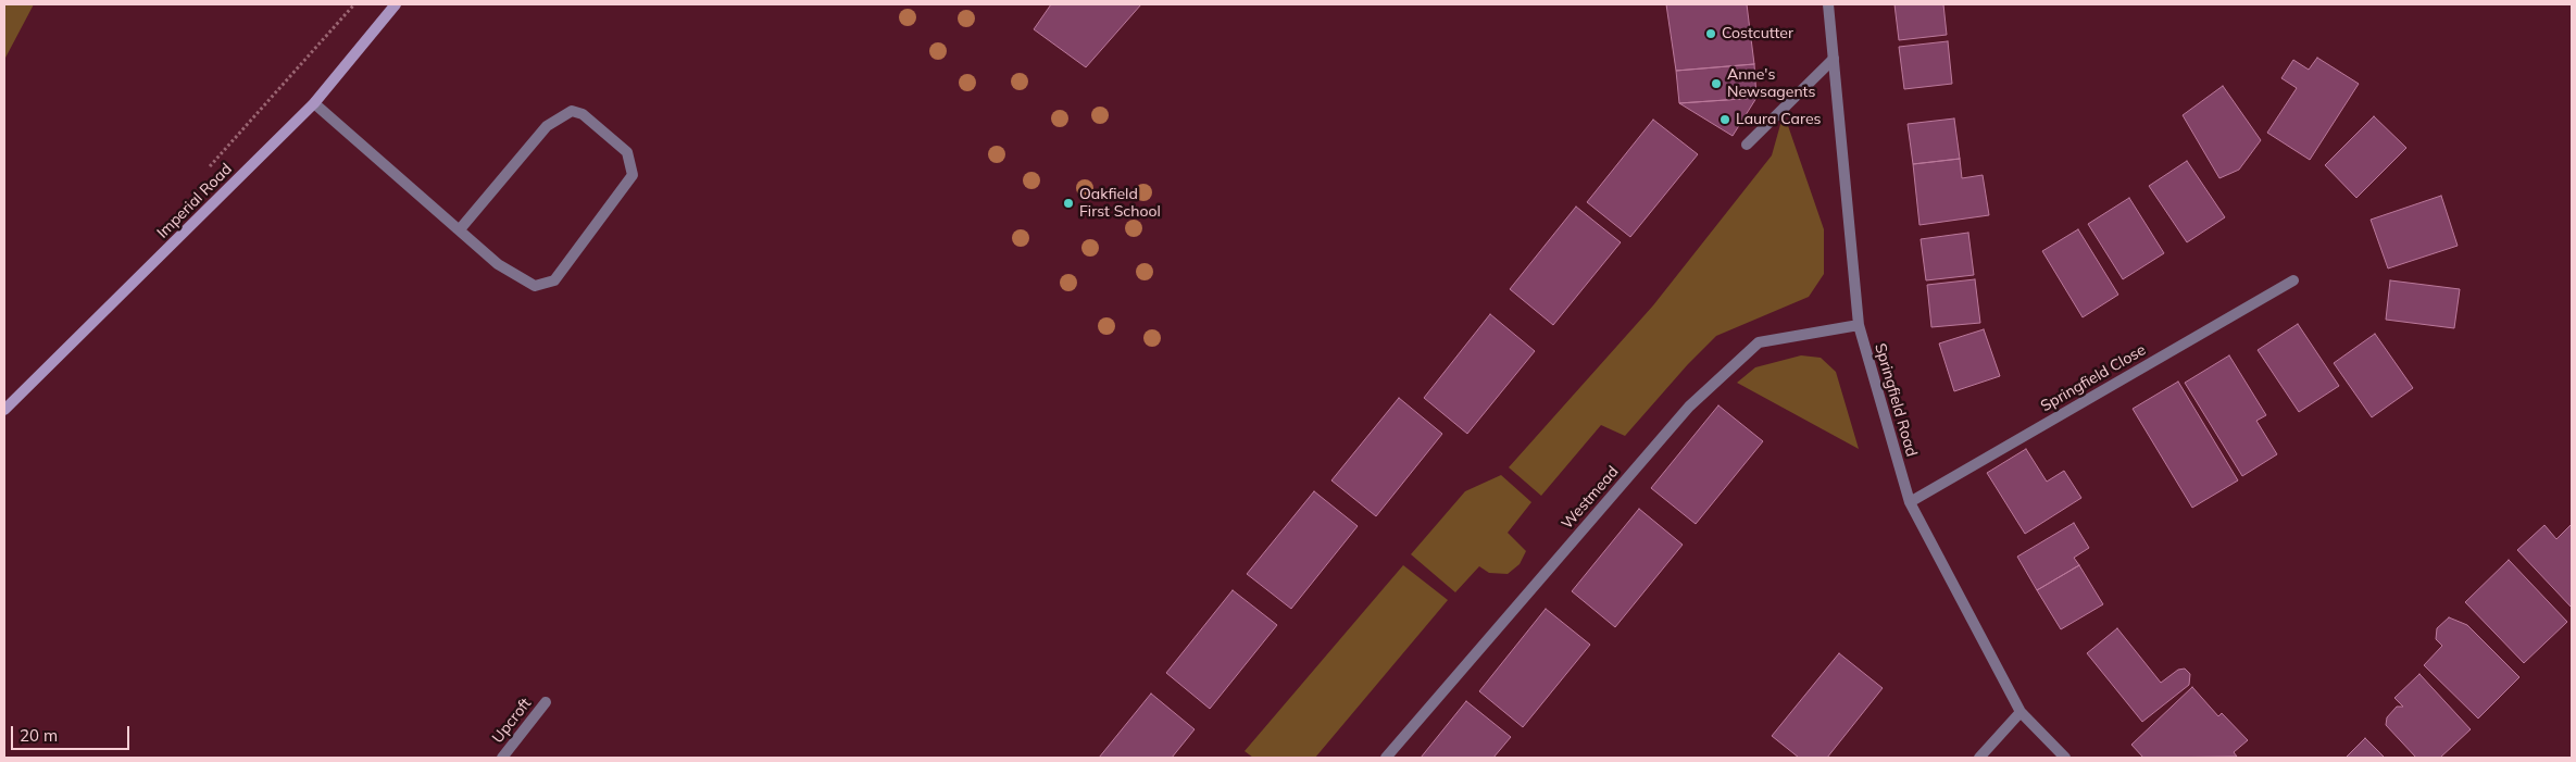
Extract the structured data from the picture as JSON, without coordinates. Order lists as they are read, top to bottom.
{
  "streets": {
    "main road": ["Imperial Road"],
    "street": [
      "Springfield Close",
      "Springfield Road",
      "Westmead",
      "Upcroft"
    ]
  },
  "crossings": [
    ["Springfield Close", "Springfield Road"],
    ["Springfield Road", "Westmead"]
  ],
  "places": [
    "Costcutter",
    "Anne's Newsagents",
    "Laura Cares",
    "Oakfield First School"
  ],
  "scale_bar": "20 m"
}
